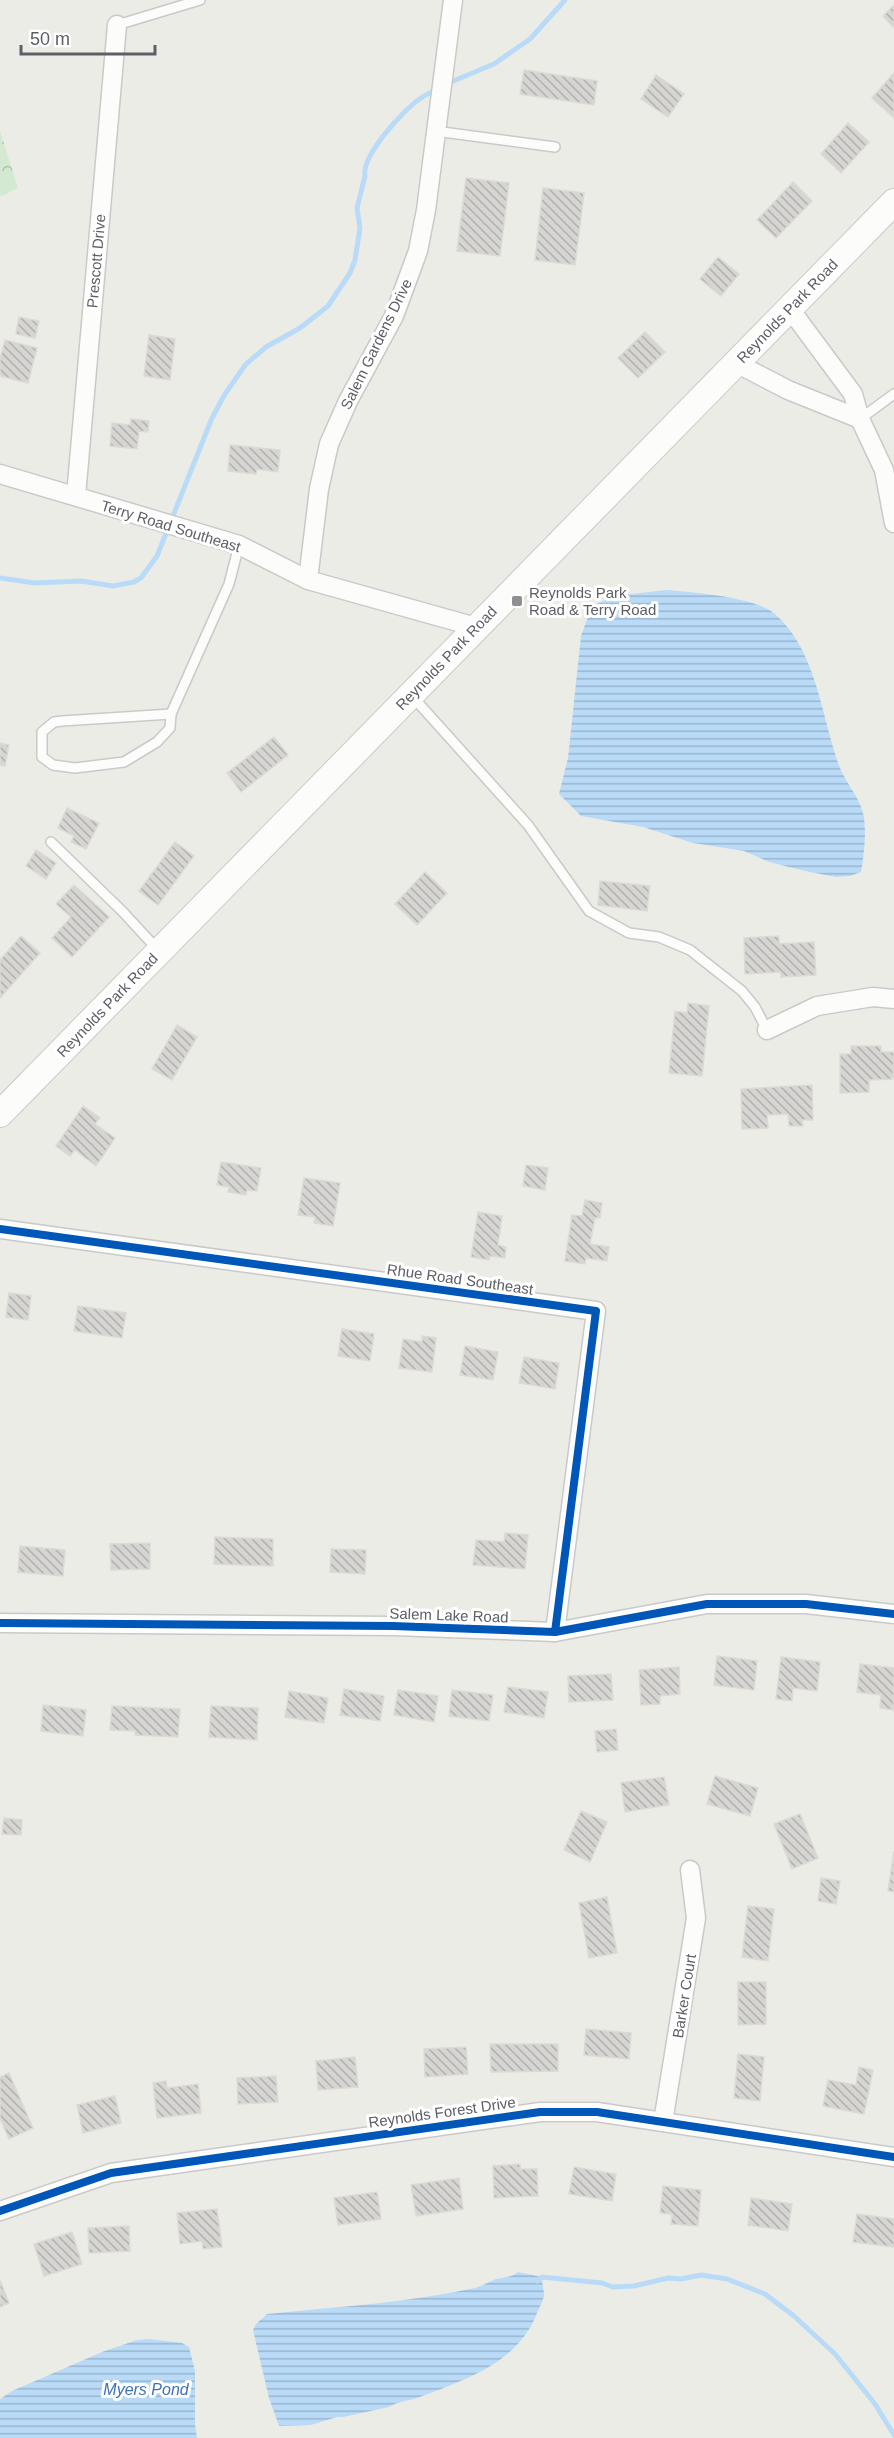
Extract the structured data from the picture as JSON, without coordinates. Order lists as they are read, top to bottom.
{
  "streets": {
    "main road": ["Reynolds Park Road"],
    "street": [
      "Prescott Drive",
      "Salem Gardens Drive",
      "Terry Road Southeast",
      "Rhue Road Southeast",
      "Salem Lake Road",
      "Barker Court",
      "Reynolds Forest Drive"
    ]
  },
  "crossings": [
    ["Prescott Drive", "Terry Road Southeast"],
    ["Reynolds Park Road", "Terry Road Southeast"],
    ["Salem Gardens Drive", "Terry Road Southeast"],
    ["Rhue Road Southeast", "Salem Lake Road"],
    ["Barker Court", "Reynolds Forest Drive"]
  ],
  "water": ["Myers Pond"],
  "places": {
    "transit": ["Reynolds Park Road & Terry Road"]
  },
  "scale_bar": "50 m"
}
